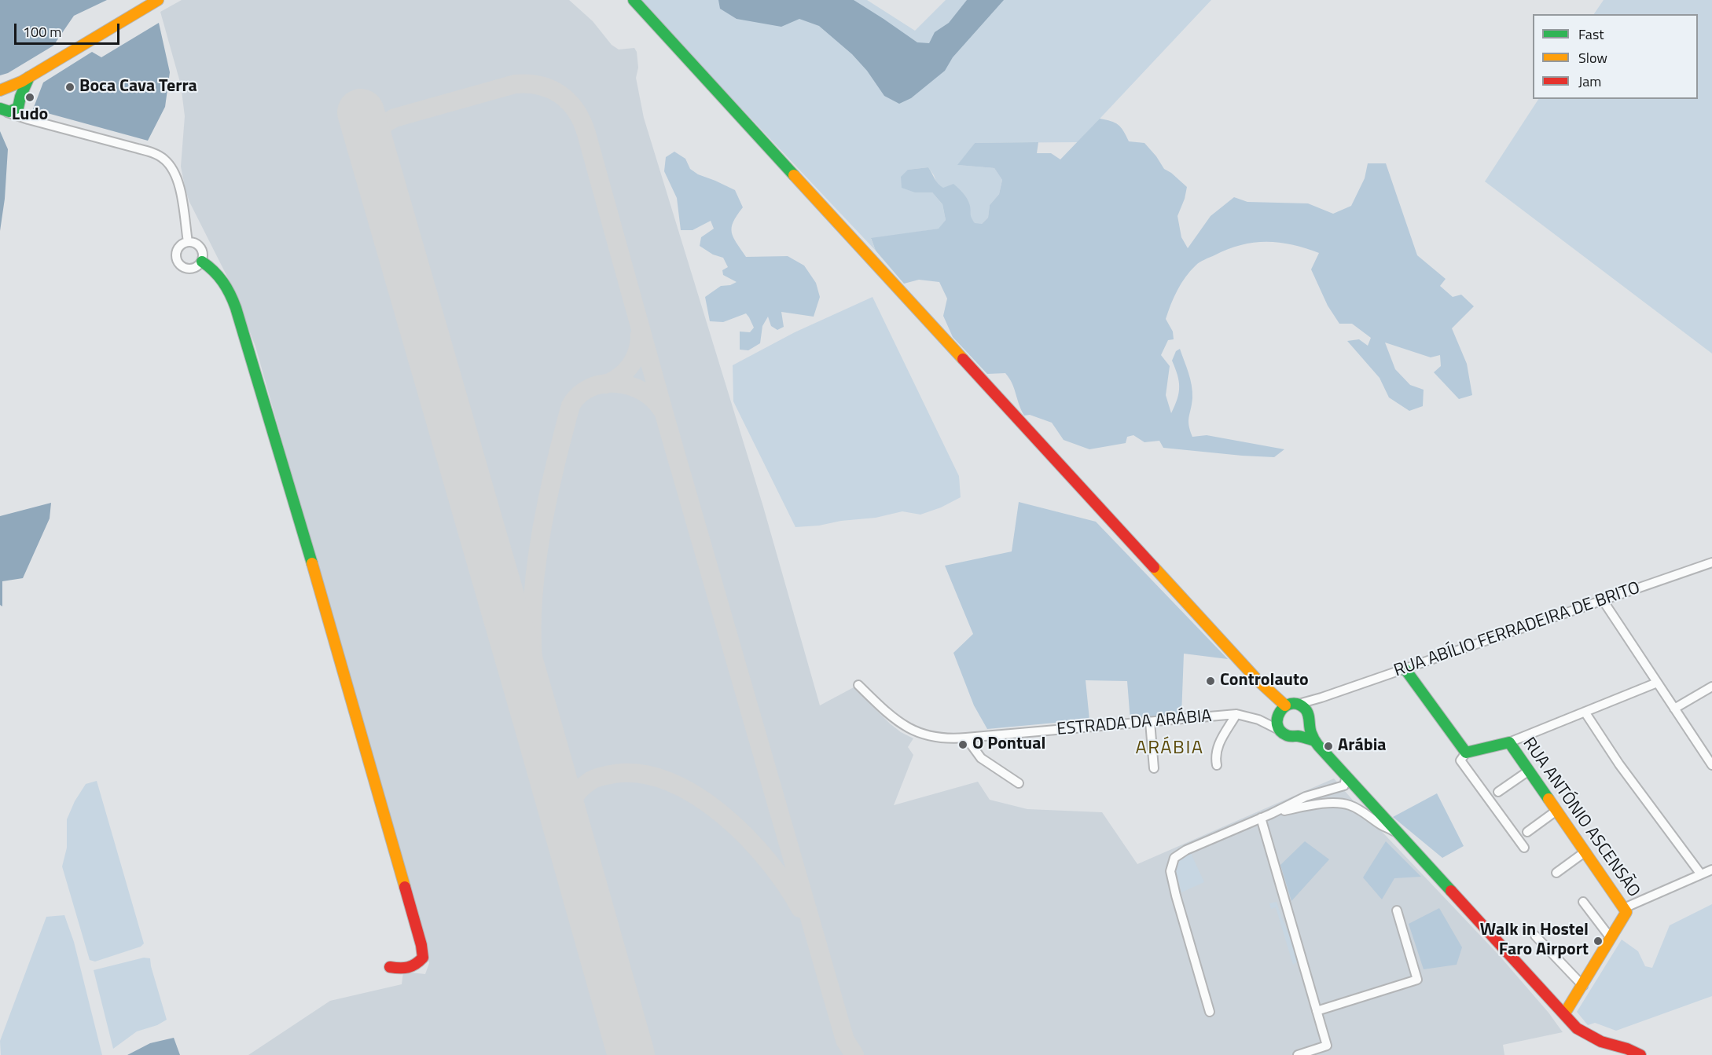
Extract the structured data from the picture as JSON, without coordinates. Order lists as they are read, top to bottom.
{
  "streets": {
    "street": ["RUA ABÍLIO FERRADEIRA DE BRITO", "ESTRADA DA ARÁBIA", "RUA ANTÓNIO ASCENSÃO"]
  },
  "districts": ["ARÁBIA"],
  "places": [
    "Boca Cava Terra",
    "Ludo",
    "Controlauto",
    "O Pontual",
    "Arábia",
    "Walk in Hostel Faro Airport"
  ],
  "legend": ["Fast", "Slow", "Jam"],
  "scale_bar": "100 m"
}
